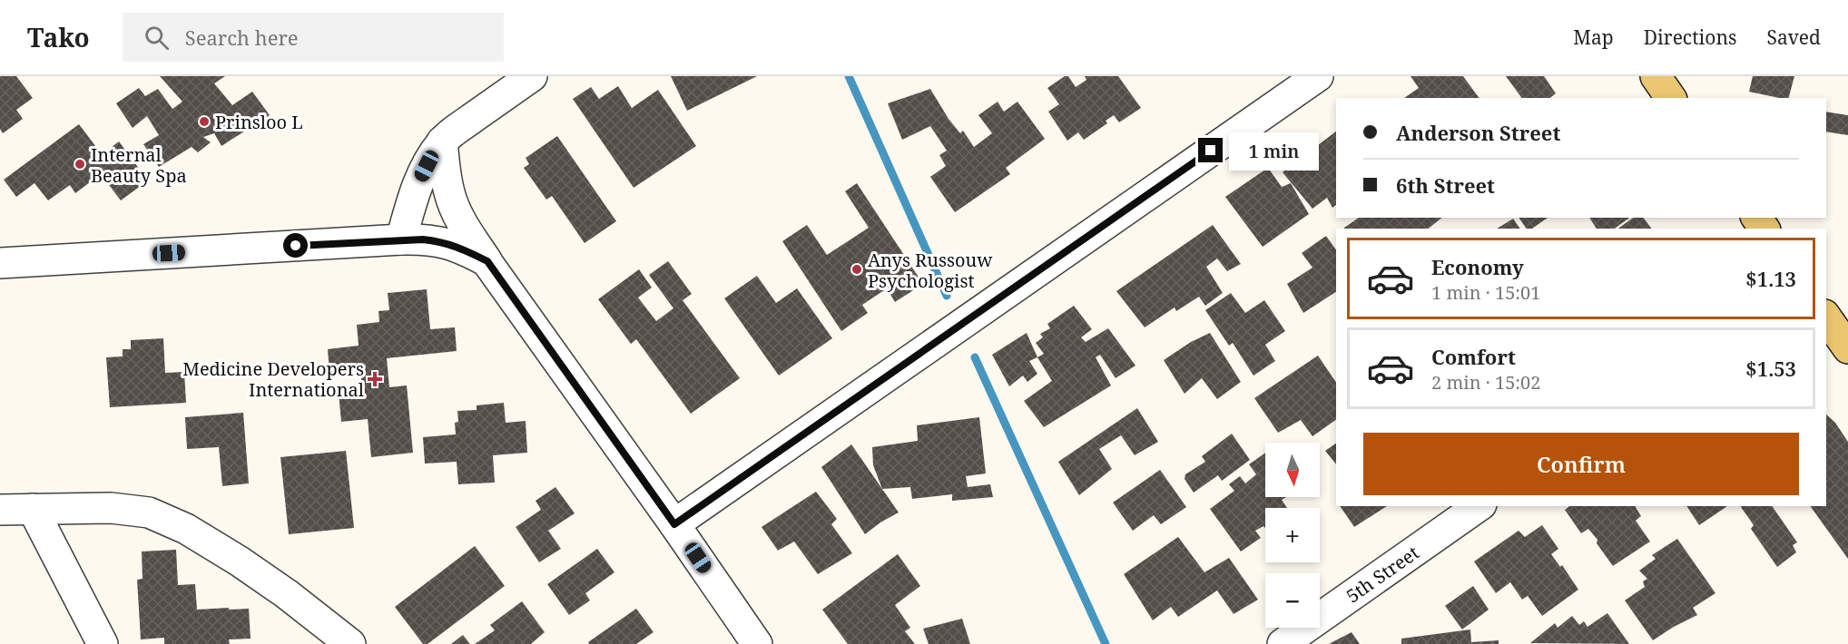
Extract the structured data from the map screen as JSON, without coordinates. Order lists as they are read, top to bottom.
{
  "streets": {
    "street": ["5th Street"]
  },
  "places": {
    "other": ["Prinsloo L", "Internal Beauty Spa", "Anys Russouw Psychologist"],
    "health": ["Medicine Developers International"]
  },
  "north": "bottom",
  "page": {
    "header": "Tako",
    "search": "Search here",
    "nav": ["Map", "Directions", "Saved"],
    "banner": ["Anderson Street", "6th Street"],
    "bubble": "1 min",
    "list": [
      {
        "name": "Economy",
        "note": "1 min · 15:01",
        "value": "$1.13"
      },
      {
        "name": "Comfort",
        "note": "2 min · 15:02",
        "value": "$1.53"
      }
    ],
    "buttons": "Confirm",
    "map_buttons": ["+", "−"]
  }
}
